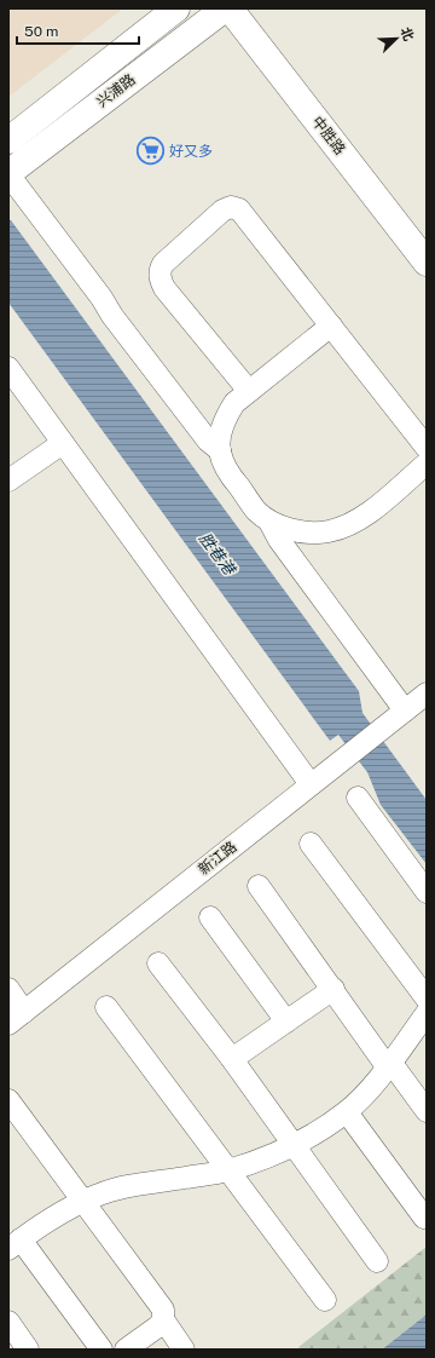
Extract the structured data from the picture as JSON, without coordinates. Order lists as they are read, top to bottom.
{
  "streets": {
    "main road": ["兴浦路", "中胜路"],
    "street": ["新江路"]
  },
  "water": ["胜巷港"],
  "places": {
    "supermarket": ["好又多"]
  },
  "scale_bar": "50 m",
  "north": "top right"
}
